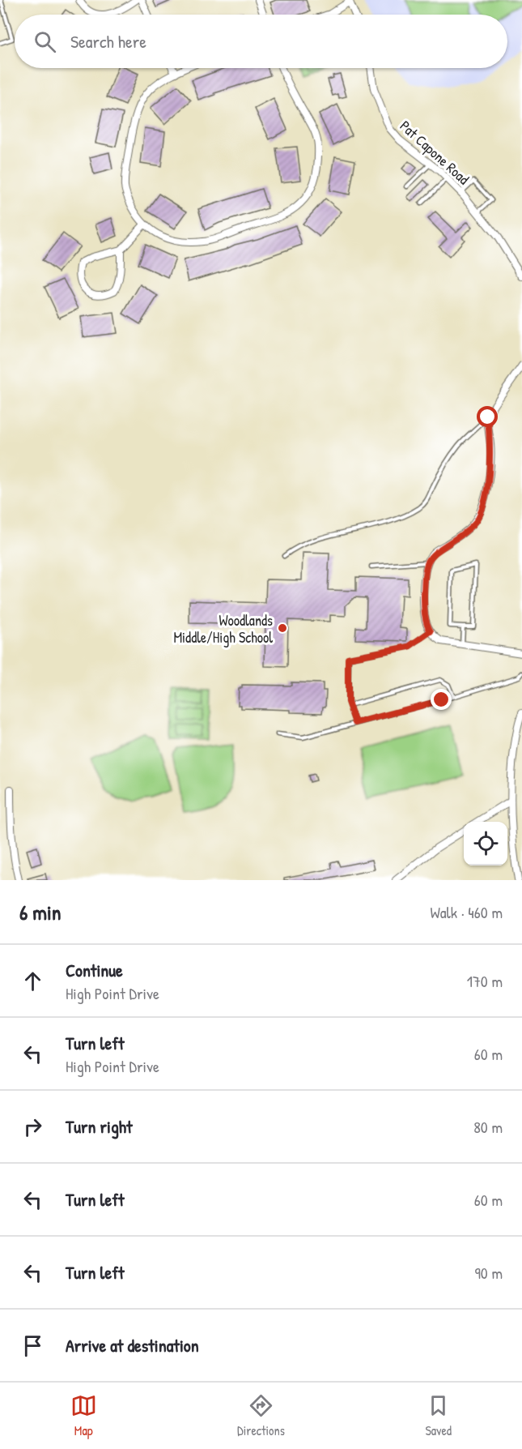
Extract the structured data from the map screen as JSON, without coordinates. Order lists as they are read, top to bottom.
{
  "streets": {
    "street": ["Pat Capone Road"]
  },
  "places": ["Woodlands Middle/High School"],
  "page": {
    "search": "Search here",
    "heading": ["6 min", "Walk · 460 m"],
    "list": [
      ["Continue", "High Point Drive", "170 m"],
      ["Turn left", "High Point Drive", "60 m"],
      ["Turn right", "80 m"],
      ["Turn left", "60 m"],
      ["Turn left", "90 m"],
      "Arrive at destination"
    ],
    "nav": ["Map", "Directions", "Saved"]
  }
}
